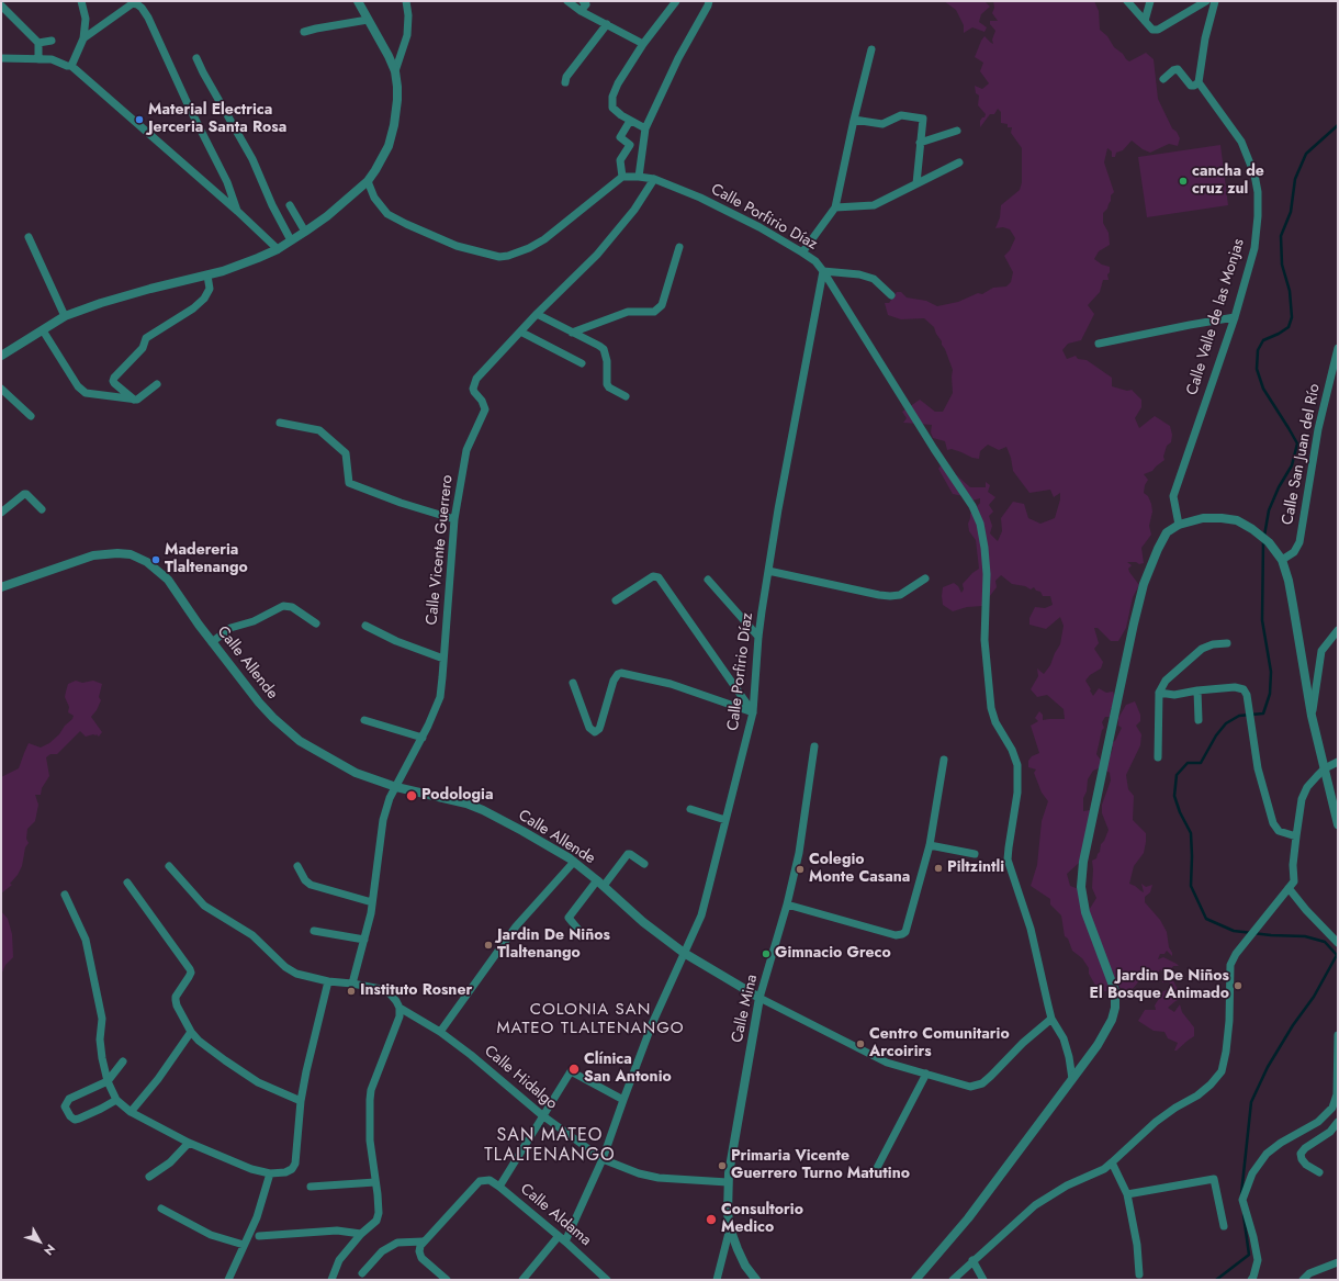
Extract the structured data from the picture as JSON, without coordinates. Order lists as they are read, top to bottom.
{
  "streets": {
    "street": [
      "Calle Porfirio Díaz",
      "Calle Valle de las Monjas",
      "Calle San Juan del Río",
      "Calle Vicente Guerrero",
      "Calle Allende",
      "Calle Mina",
      "Calle Hidalgo",
      "Calle Aldama"
    ]
  },
  "crossings": [
    ["Calle Porfirio Díaz", "Calle Vicente Guerrero"],
    ["Calle Porfirio Díaz", "Calle Allende"],
    ["Calle Porfirio Díaz", "Calle Hidalgo"],
    ["Calle Porfirio Díaz", "Calle Aldama"],
    ["Calle Vicente Guerrero", "Calle Allende"],
    ["Calle Vicente Guerrero", "Calle Hidalgo"],
    ["Calle Allende", "Calle Mina"],
    ["Calle Mina", "Calle Hidalgo"]
  ],
  "districts": ["COLONIA SAN MATEO TLALTENANGO", "SAN MATEO TLALTENANGO"],
  "places": [
    "Material Electrica Jerceria Santa Rosa",
    "cancha de cruz zul",
    "Madereria Tlaltenango",
    "Podologia",
    "Piltzintli",
    "Colegio Monte Casana",
    "Jardin De Niños Tlaltenango",
    "Gimnacio Greco",
    "Jardin De Niños El Bosque Animado",
    "Instituto Rosner",
    "Centro Comunitario Arcoirirs",
    "Clínica San Antonio",
    "Primaria Vicente Guerrero Turno Matutino",
    "Consultorio Medico"
  ],
  "north": "bottom right"
}
